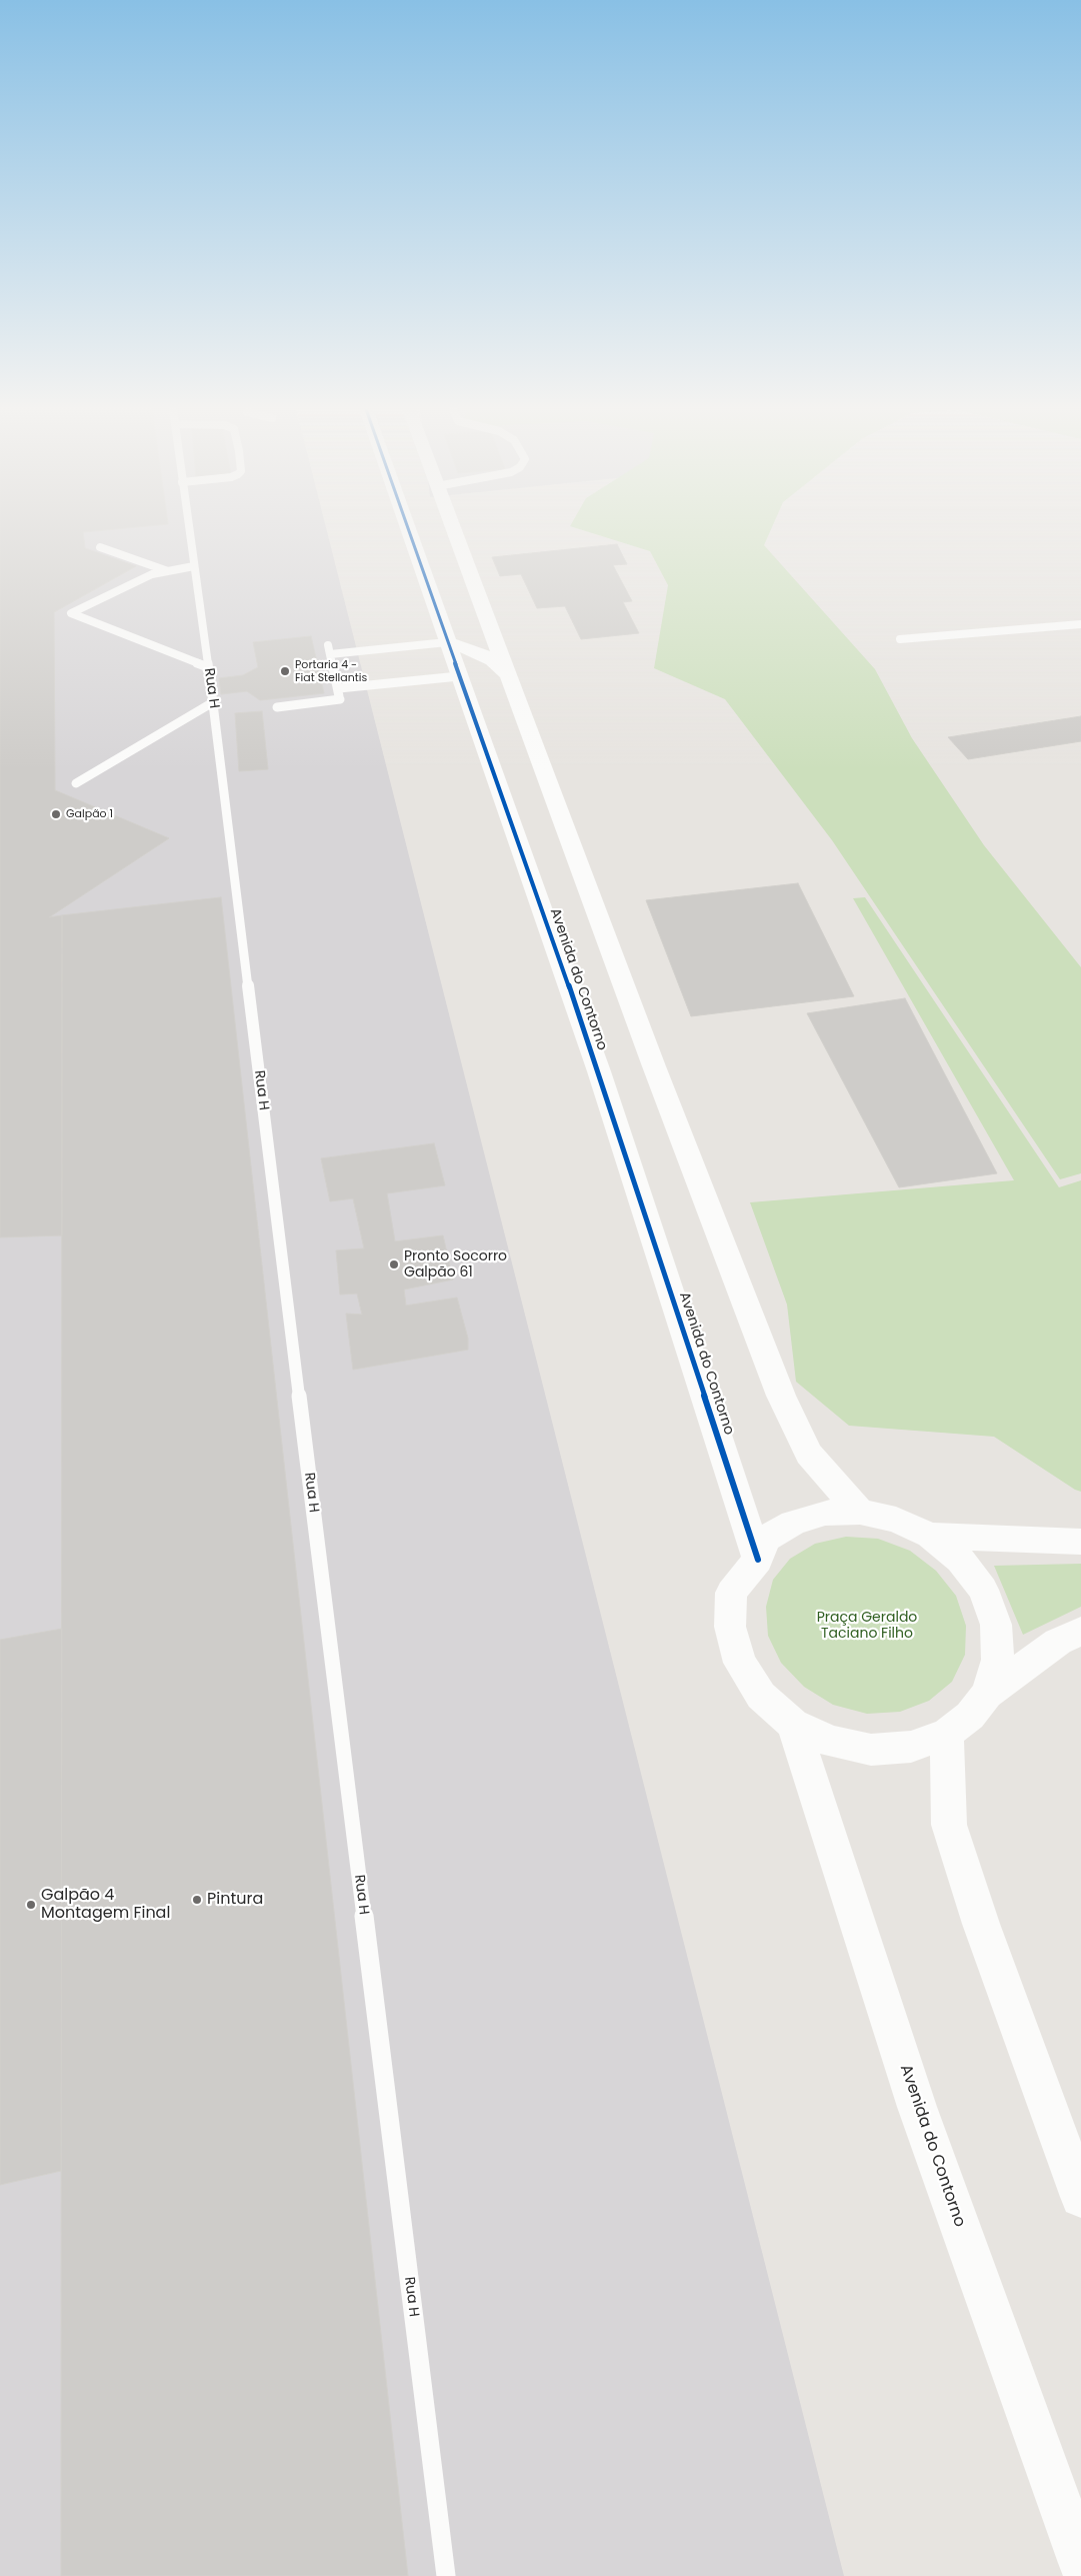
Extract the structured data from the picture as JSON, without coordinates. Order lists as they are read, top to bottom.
{
  "streets": {
    "street": ["Avenida do Contorno"],
    "lane": ["Rua H"]
  },
  "parks": ["Praça Geraldo Taciano Filho"],
  "places": [
    "Portaria 4 - Fiat Stellantis",
    "Galpão 1",
    "Pronto Socorro Galpão 61",
    "Pintura",
    "Galpão 4 Montagem Final"
  ]
}
